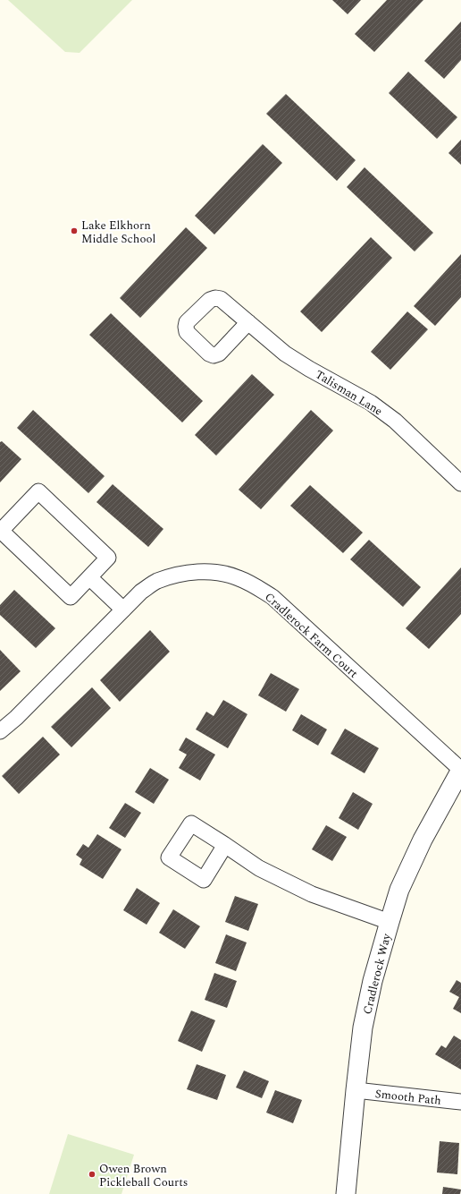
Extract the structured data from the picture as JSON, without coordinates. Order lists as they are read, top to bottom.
{
  "streets": {
    "street": [
      "Talisman Lane",
      "Cradlerock Farm Court",
      "Cradlerock Way",
      "Smooth Path"
    ]
  },
  "crossings": [
    ["Cradlerock Farm Court", "Cradlerock Way"],
    ["Cradlerock Way", "Smooth Path"]
  ],
  "places": ["Lake Elkhorn Middle School", "Owen Brown Pickleball Courts"]
}
